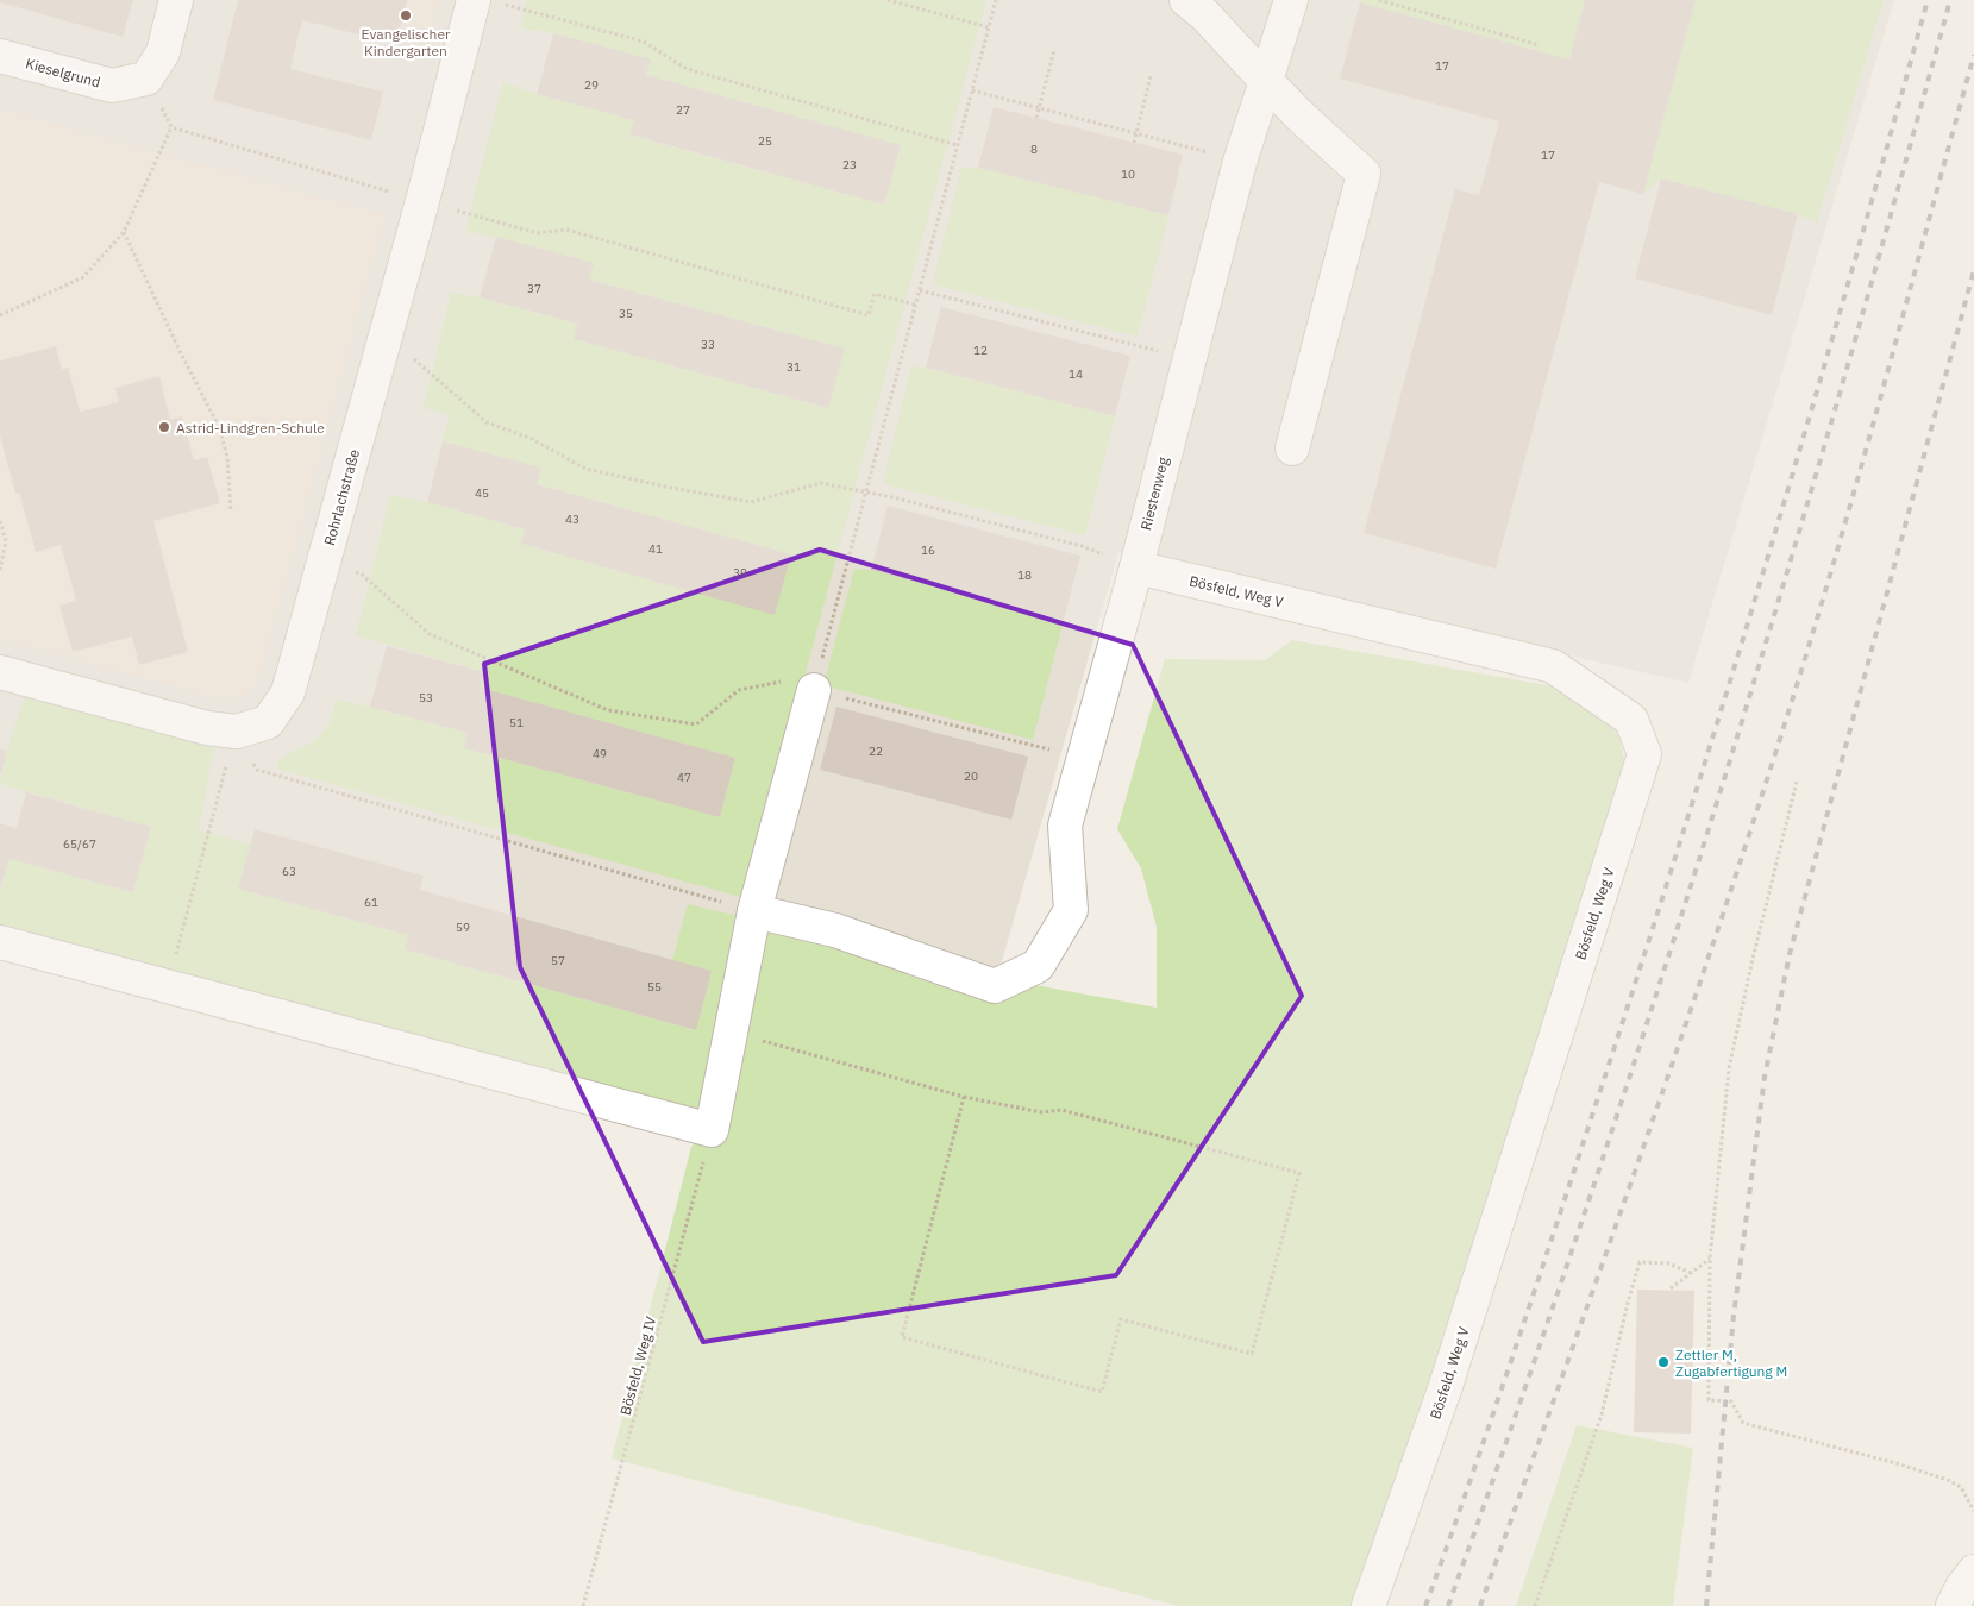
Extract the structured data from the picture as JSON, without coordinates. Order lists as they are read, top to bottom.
{
  "streets": {
    "street": [
      "Kieselgrund",
      "Riestenweg",
      "Rohrlachstraße",
      "Bösfeld, Weg V"
    ],
    "path": ["Bösfeld, Weg IV"]
  },
  "crossings": [
    ["Riestenweg", "Bösfeld, Weg V"]
  ],
  "places": ["Evangelischer Kindergarten", "Astrid-Lindgren-Schule", "Zettler M, Zugabfertigung M"],
  "house_numbers": [
    "17",
    "29",
    "27",
    "25",
    "8",
    "17",
    "23",
    "10",
    "37",
    "35",
    "33",
    "12",
    "31",
    "14",
    "45",
    "43",
    "41",
    "16",
    "39",
    "18",
    "53",
    "51",
    "22",
    "49",
    "20",
    "47",
    "65/67",
    "63",
    "61",
    "59",
    "57",
    "55"
  ]
}
